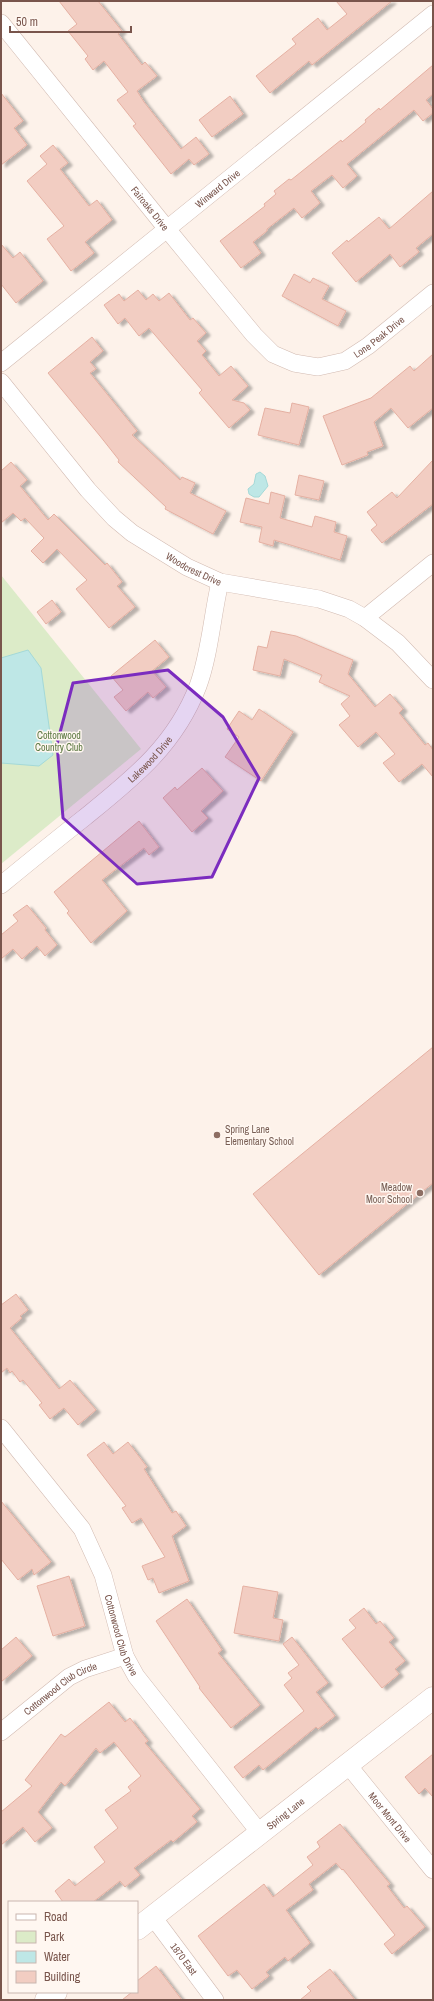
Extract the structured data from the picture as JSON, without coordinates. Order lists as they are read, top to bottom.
{
  "streets": {
    "street": [
      "Winward Drive",
      "Fairoaks Drive",
      "Lone Peak Drive",
      "Woodcrest Drive",
      "Lakewood Drive",
      "Cottonwood Club Drive",
      "Cottonwood Club Circle",
      "Spring Lane",
      "Moor Mont Drive",
      "1870 East"
    ]
  },
  "crossings": [
    ["Winward Drive", "Fairoaks Drive"],
    ["Fairoaks Drive", "Lone Peak Drive"],
    ["Woodcrest Drive", "Lakewood Drive"],
    ["Cottonwood Club Drive", "Cottonwood Club Circle"],
    ["Cottonwood Club Drive", "Spring Lane"],
    ["Spring Lane", "Moor Mont Drive"],
    ["Spring Lane", "1870 East"]
  ],
  "parks": ["Cottonwood Country Club"],
  "places": ["Spring Lane Elementary School", "Meadow Moor School"],
  "legend": [
    "Road",
    "Park",
    "Water",
    "Building"
  ],
  "scale_bar": "50 m"
}
